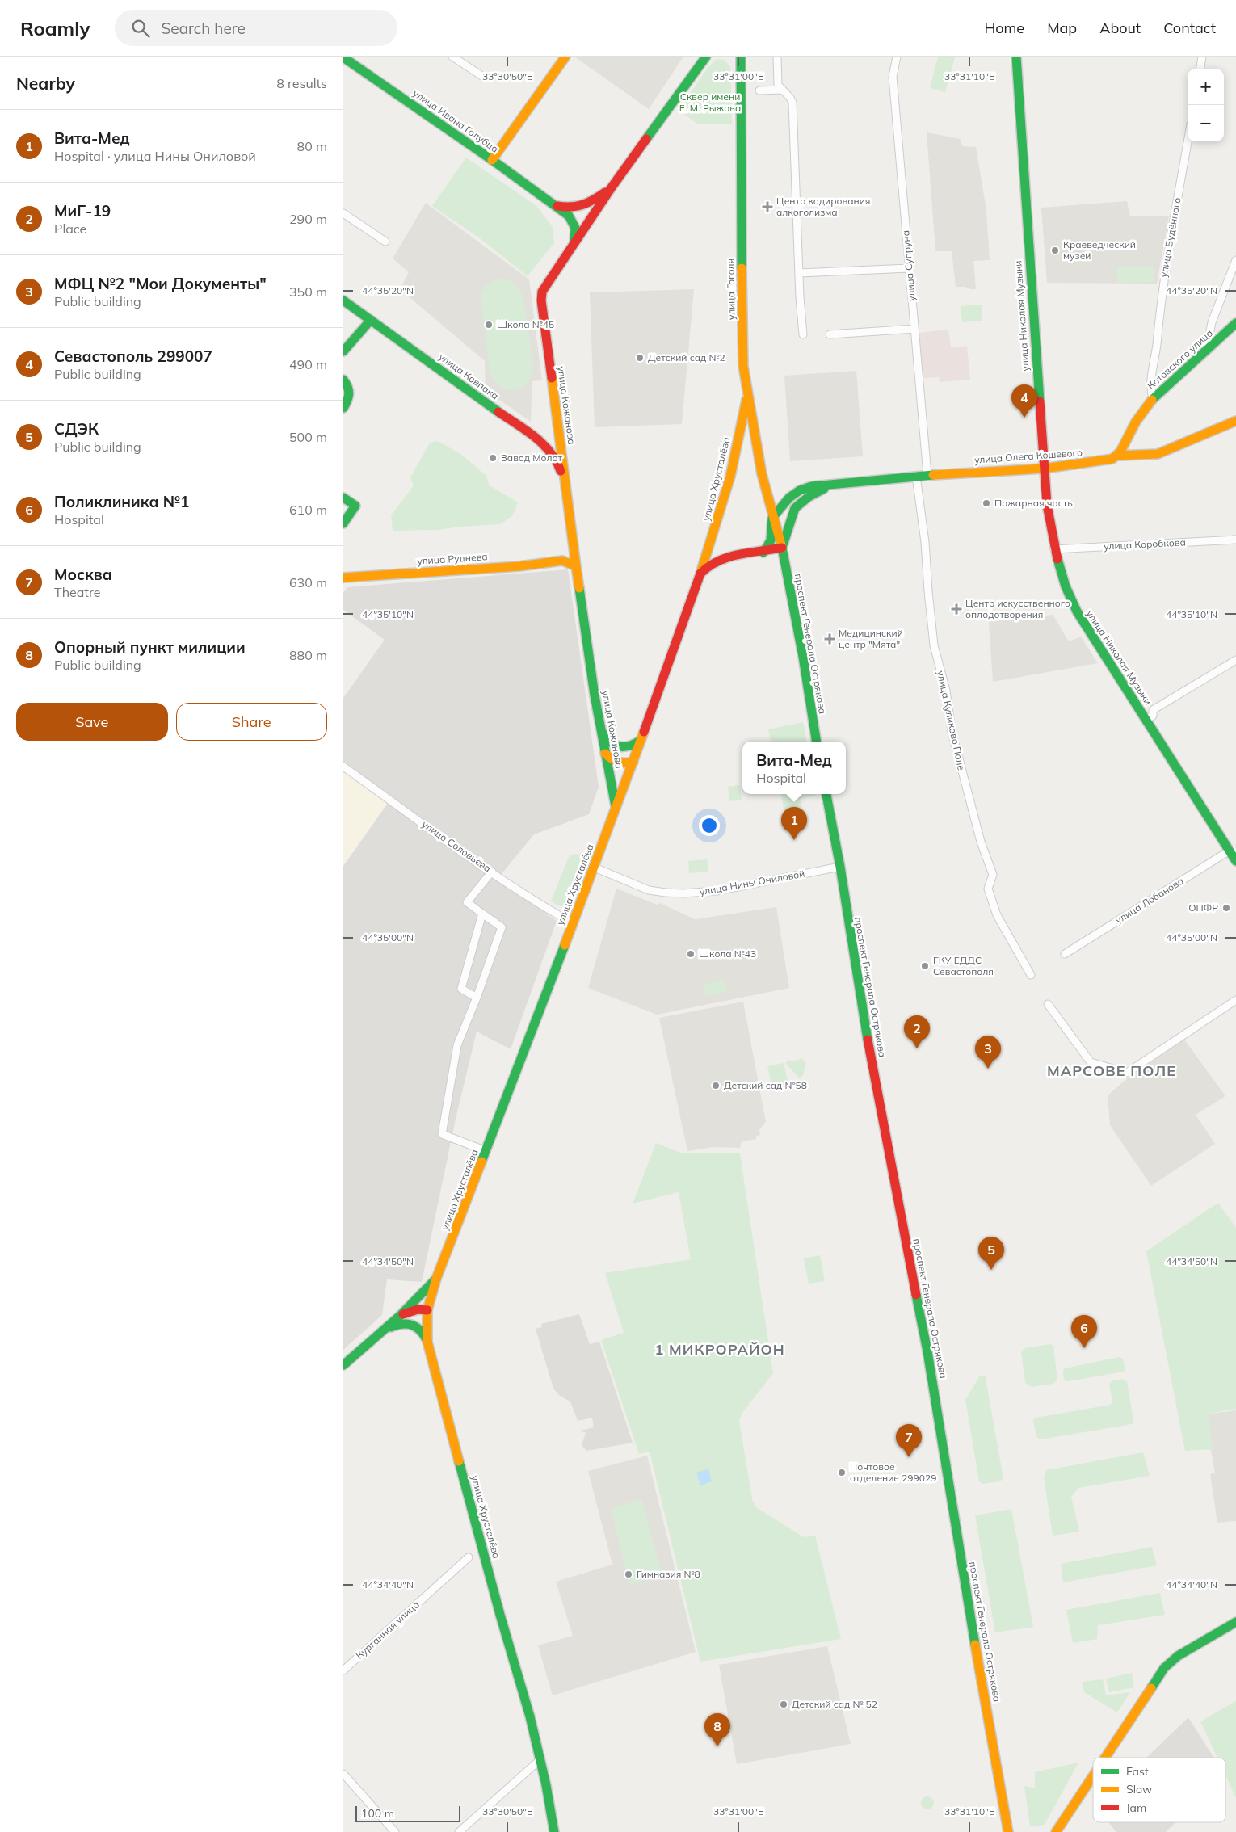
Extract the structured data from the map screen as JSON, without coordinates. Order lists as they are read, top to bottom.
{
  "streets": {
    "main road": [
      "улица Ивана Голубца",
      "улица Гоголя",
      "улица Николая Музыки",
      "Котовского улица",
      "улица Ковпака",
      "улица Кожанова",
      "улица Олега Кошевого",
      "улица Хрусталёва",
      "улица Руднева",
      "проспект Генерала Острякова"
    ],
    "street": [
      "улица Будённого",
      "улица Супруна",
      "улица Коробкова",
      "улица Куликово Поле",
      "улица Соловьёва",
      "улица Нины Ониловой",
      "улица Лобанова",
      "Курганная улица"
    ]
  },
  "crossings": [
    ["улица Ивана Голубца", "улица Кожанова"],
    ["улица Будённого", "Котовского улица"],
    ["улица Супруна", "улица Олега Кошевого"],
    ["улица Гоголя", "улица Олега Кошевого"],
    ["улица Гоголя", "улица Хрусталёва"],
    ["улица Гоголя", "проспект Генерала Острякова"],
    ["улица Николая Музыки", "улица Олега Кошевого"],
    ["улица Николая Музыки", "улица Коробкова"],
    ["улица Николая Музыки", "улица Лобанова"],
    ["Котовского улица", "улица Олега Кошевого"],
    ["улица Ковпака", "улица Кожанова"],
    ["улица Кожанова", "улица Хрусталёва"],
    ["улица Кожанова", "улица Руднева"],
    ["улица Олега Кошевого", "проспект Генерала Острякова"],
    ["улица Олега Кошевого", "улица Куликово Поле"],
    ["улица Хрусталёва", "улица Соловьёва"],
    ["улица Хрусталёва", "улица Нины Ониловой"],
    ["проспект Генерала Острякова", "улица Нины Ониловой"]
  ],
  "districts": ["МАРСОВЕ ПОЛЕ", "1 МИКРОРАЙОН"],
  "parks": ["Сквер имени Е. М. Рыжова"],
  "places": {
    "health": ["Центр кодирования алкоголизма", "Центр искусственного оплодотворения", "Медицинский центр \"Мята\""],
    "other": [
      "Краеведческий музей",
      "Школа №45",
      "Детский сад №2",
      "Завод Молот",
      "Пожарная часть",
      "ОПФР",
      "Школа №43",
      "ГКУ ЕДДС Севастополя",
      "Детский сад №58",
      "Почтовое отделение 299029",
      "Гимназия №8",
      "Детский сад № 52"
    ]
  },
  "legend": ["Fast", "Slow", "Jam"],
  "scale_bar": "100 m",
  "page": {
    "header": "Roamly",
    "search": "Search here",
    "nav": [
      "Home",
      "Map",
      "About",
      "Contact"
    ],
    "heading": ["Nearby", "8 results"],
    "map_buttons": ["+", "−"],
    "list": [
      {
        "mark": "1",
        "name": "Вита-Мед",
        "note": "Hospital · улица Нины Ониловой",
        "value": "80 m"
      },
      {
        "mark": "2",
        "name": "МиГ-19",
        "note": "Place",
        "value": "290 m"
      },
      {
        "mark": "3",
        "name": "МФЦ №2 \"Мои Документы\"",
        "note": "Public building",
        "value": "350 m"
      },
      {
        "mark": "4",
        "name": "Севастополь 299007",
        "note": "Public building",
        "value": "490 m"
      },
      {
        "mark": "5",
        "name": "СДЭК",
        "note": "Public building",
        "value": "500 m"
      },
      {
        "mark": "6",
        "name": "Поликлиника №1",
        "note": "Hospital",
        "value": "610 m"
      },
      {
        "mark": "7",
        "name": "Москва",
        "note": "Theatre",
        "value": "630 m"
      },
      {
        "mark": "8",
        "name": "Опорный пункт милиции",
        "note": "Public building",
        "value": "880 m"
      }
    ],
    "pins": [
      "4",
      "1",
      "2",
      "3",
      "5",
      "6",
      "7",
      "8"
    ],
    "buttons": ["Save", "Share"],
    "popup": ["Вита-Мед", "Hospital"],
    "scale": "100 m"
  },
  "coordinates": [
    "33°30'50\"E",
    "33°31'00\"E",
    "33°31'10\"E",
    "44°35'20\"N",
    "44°35'10\"N",
    "44°35'00\"N",
    "44°34'50\"N",
    "44°34'40\"N"
  ]
}
